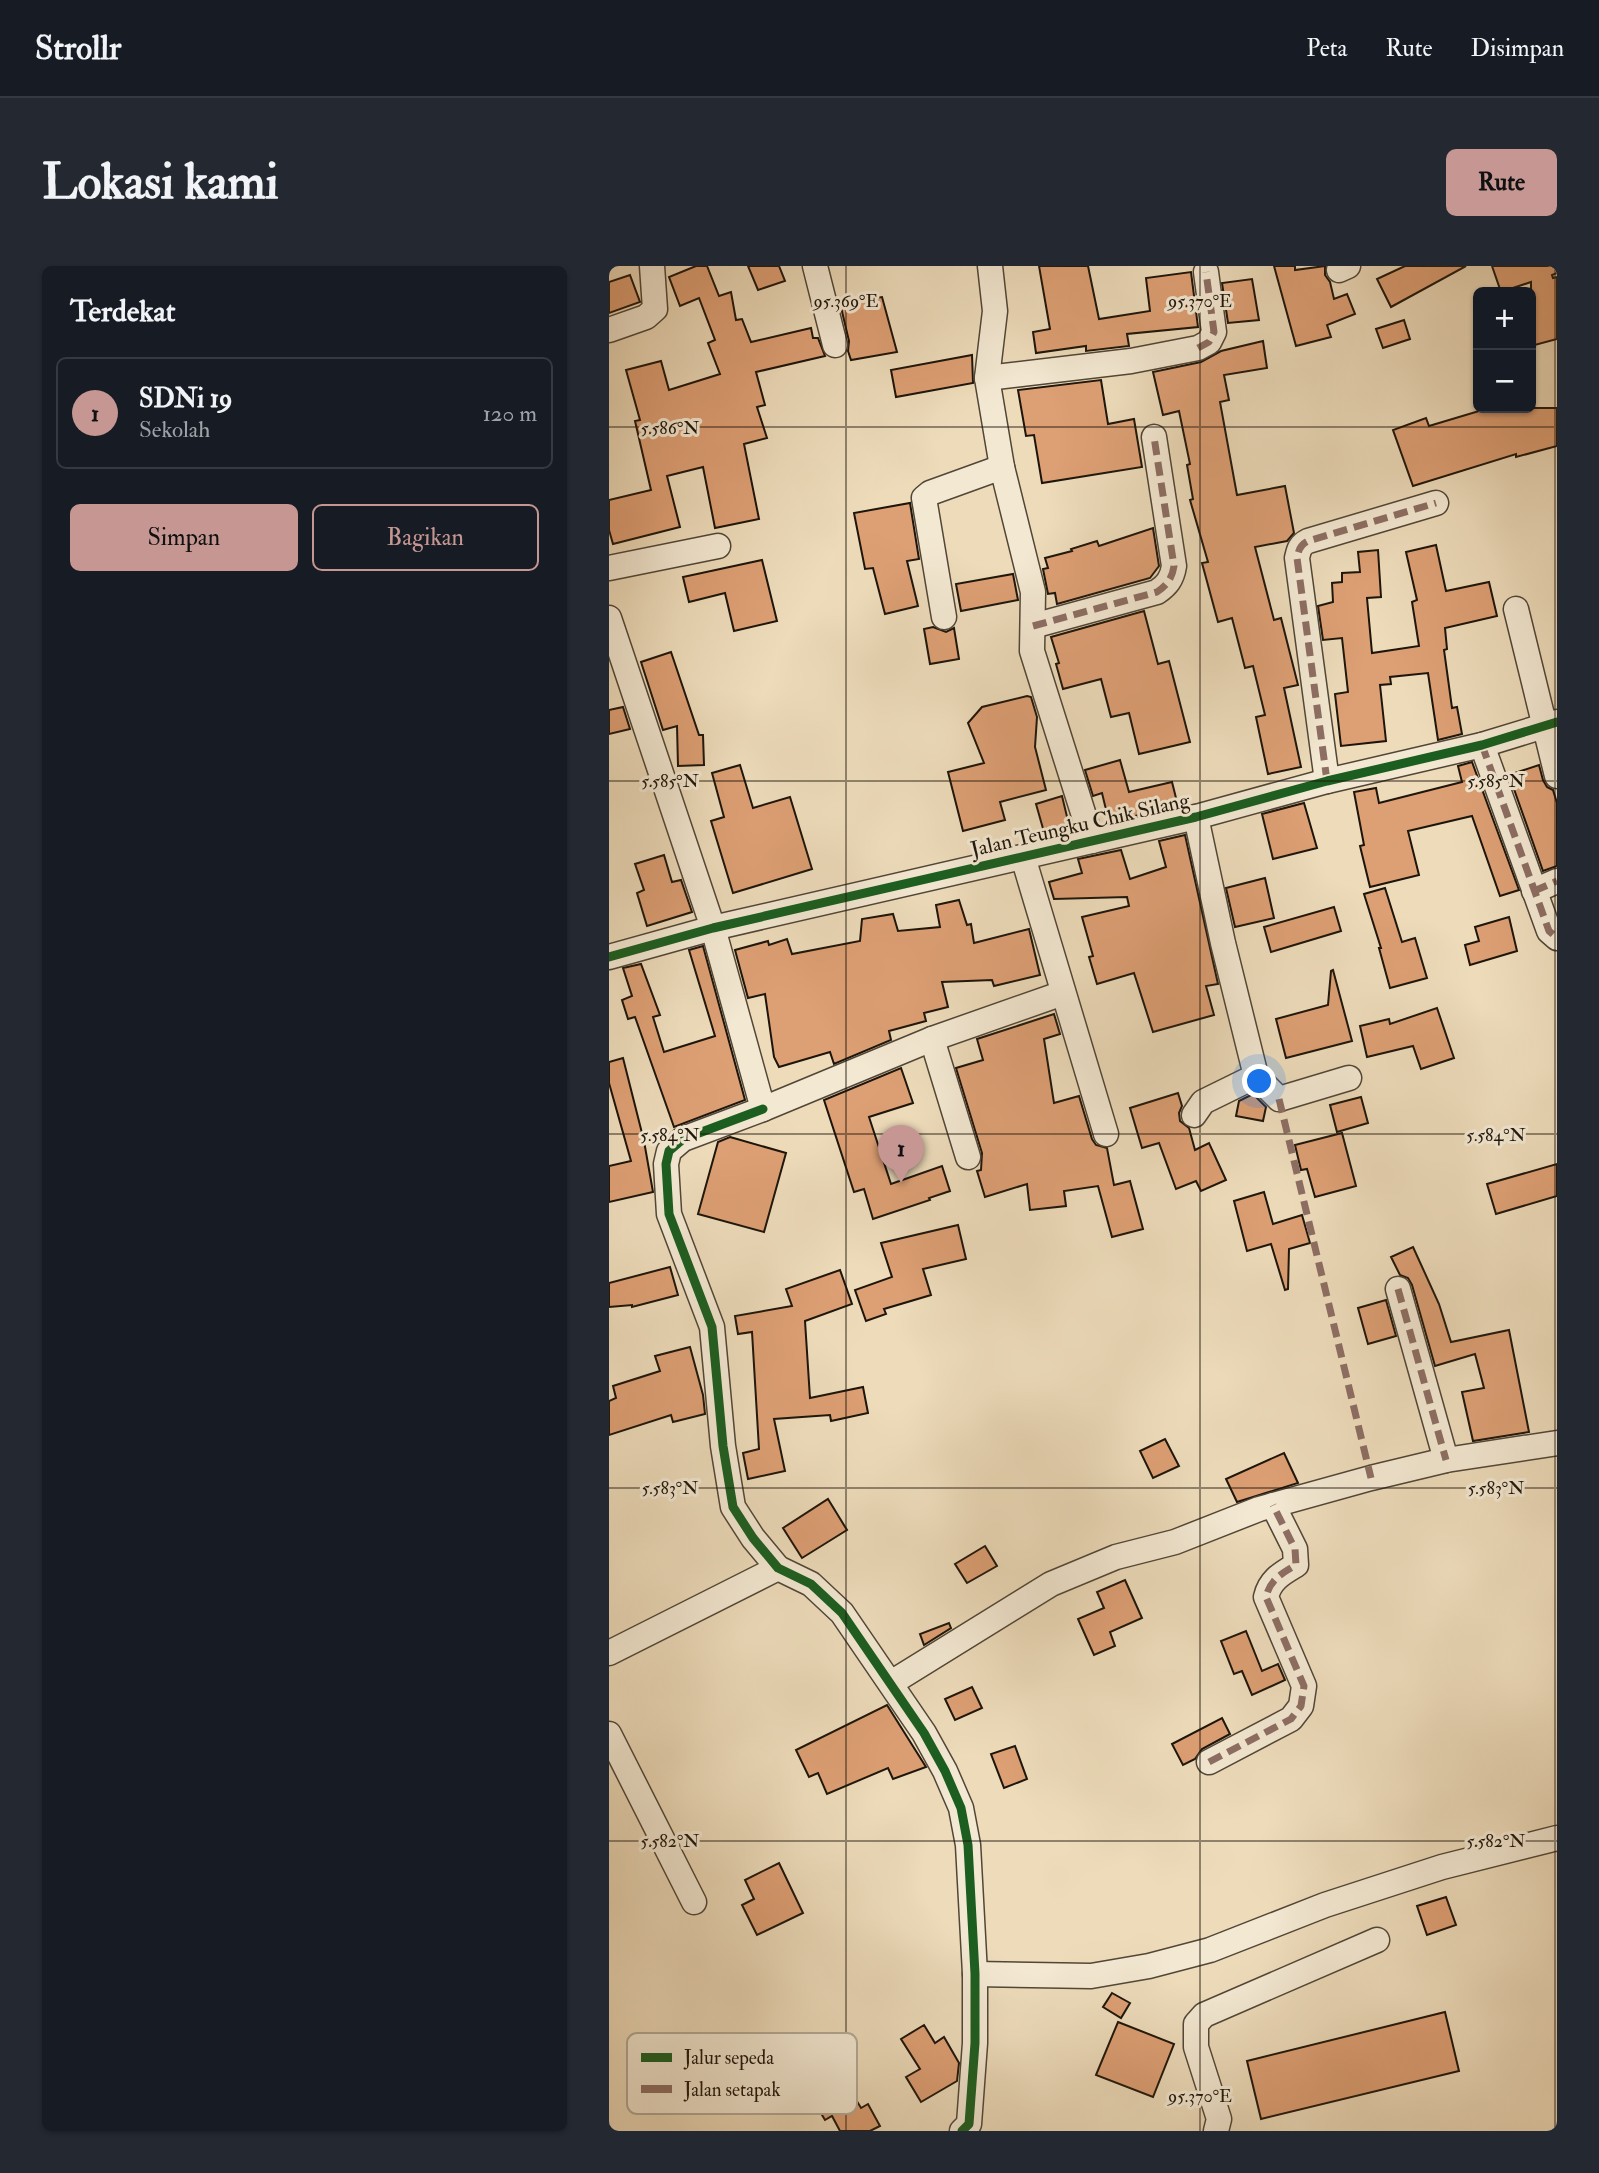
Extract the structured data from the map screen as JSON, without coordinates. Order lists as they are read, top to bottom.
{
  "streets": {
    "street": ["Jalan Teungku Chik Silang"]
  },
  "legend": ["Jalur sepeda", "Jalan setapak"],
  "page": {
    "header": "Strollr",
    "nav": ["Peta", "Rute", "Disimpan"],
    "buttons": [
      "Rute",
      ["Simpan", "Bagikan"]
    ],
    "title": "Lokasi kami",
    "heading": "Terdekat",
    "map_buttons": ["+", "−"],
    "list": [
      {
        "mark": "1",
        "name": "SDNi 19",
        "note": "Sekolah",
        "value": "120 m"
      }
    ],
    "pins": "1"
  },
  "coordinates": [
    "95.369°E",
    "95.370°E",
    "5.586°N",
    "5.585°N",
    "5.584°N",
    "5.583°N",
    "5.582°N"
  ]
}
